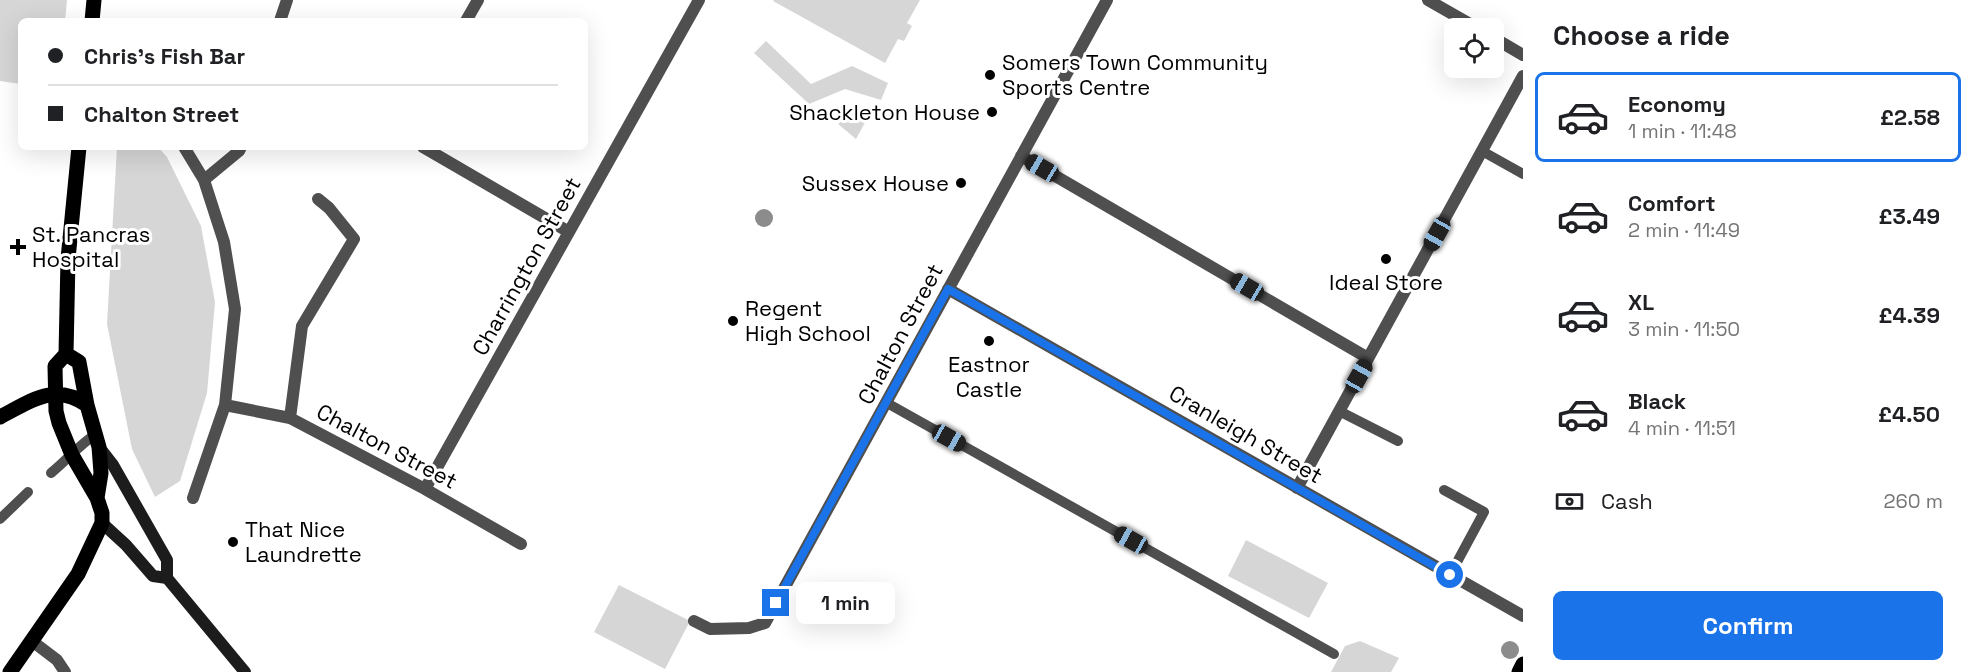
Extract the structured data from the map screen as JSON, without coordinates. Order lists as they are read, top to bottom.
{
  "streets": {
    "street": ["Charrington Street", "Chalton Street", "Cranleigh Street"]
  },
  "crossings": [
    ["Charrington Street", "Chalton Street"],
    ["Chalton Street", "Cranleigh Street"]
  ],
  "places": {
    "other": [
      "Somers Town Community Sports Centre",
      "Shackleton House",
      "Sussex House",
      "Ideal Store",
      "Regent High School",
      "Eastnor Castle",
      "That Nice Laundrette"
    ],
    "health": ["St. Pancras Hospital"]
  },
  "page": {
    "heading": "Choose a ride",
    "banner": ["Chris's Fish Bar", "Chalton Street"],
    "list": [
      {
        "name": "Economy",
        "note": "1 min · 11:48",
        "value": "£2.58"
      },
      {
        "name": "Comfort",
        "note": "2 min · 11:49",
        "value": "£3.49"
      },
      {
        "name": "XL",
        "note": "3 min · 11:50",
        "value": "£4.39"
      },
      {
        "name": "Black",
        "note": "4 min · 11:51",
        "value": "£4.50"
      }
    ],
    "pay": ["Cash", "260 m"],
    "buttons": "Confirm",
    "bubble": "1 min"
  }
}
